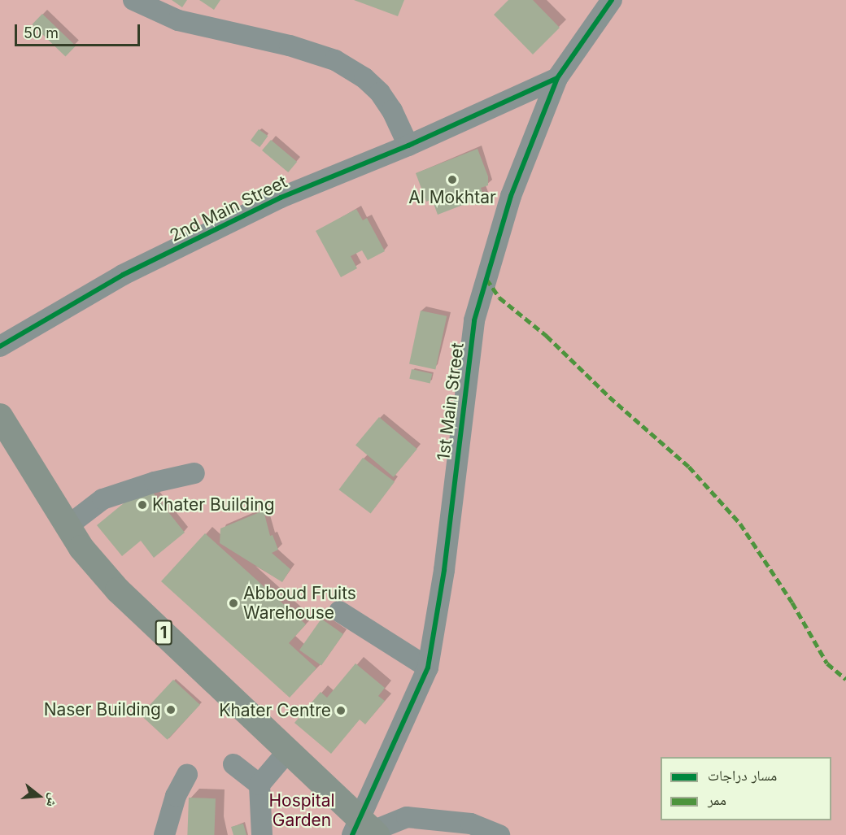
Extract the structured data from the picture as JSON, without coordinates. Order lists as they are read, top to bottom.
{
  "streets": {
    "main road": ["1"],
    "street": ["2nd Main Street", "1st Main Street"]
  },
  "crossings": [
    ["2nd Main Street", "1st Main Street"],
    ["1st Main Street", "1"]
  ],
  "parks": ["Hospital Garden"],
  "places": [
    "Al Mokhtar",
    "Khater Building",
    "Abboud Fruits Warehouse",
    "Naser Building",
    "Khater Centre"
  ],
  "legend": ["مسار دراجات", "ممر"],
  "scale_bar": "50 m",
  "north": "right"
}
